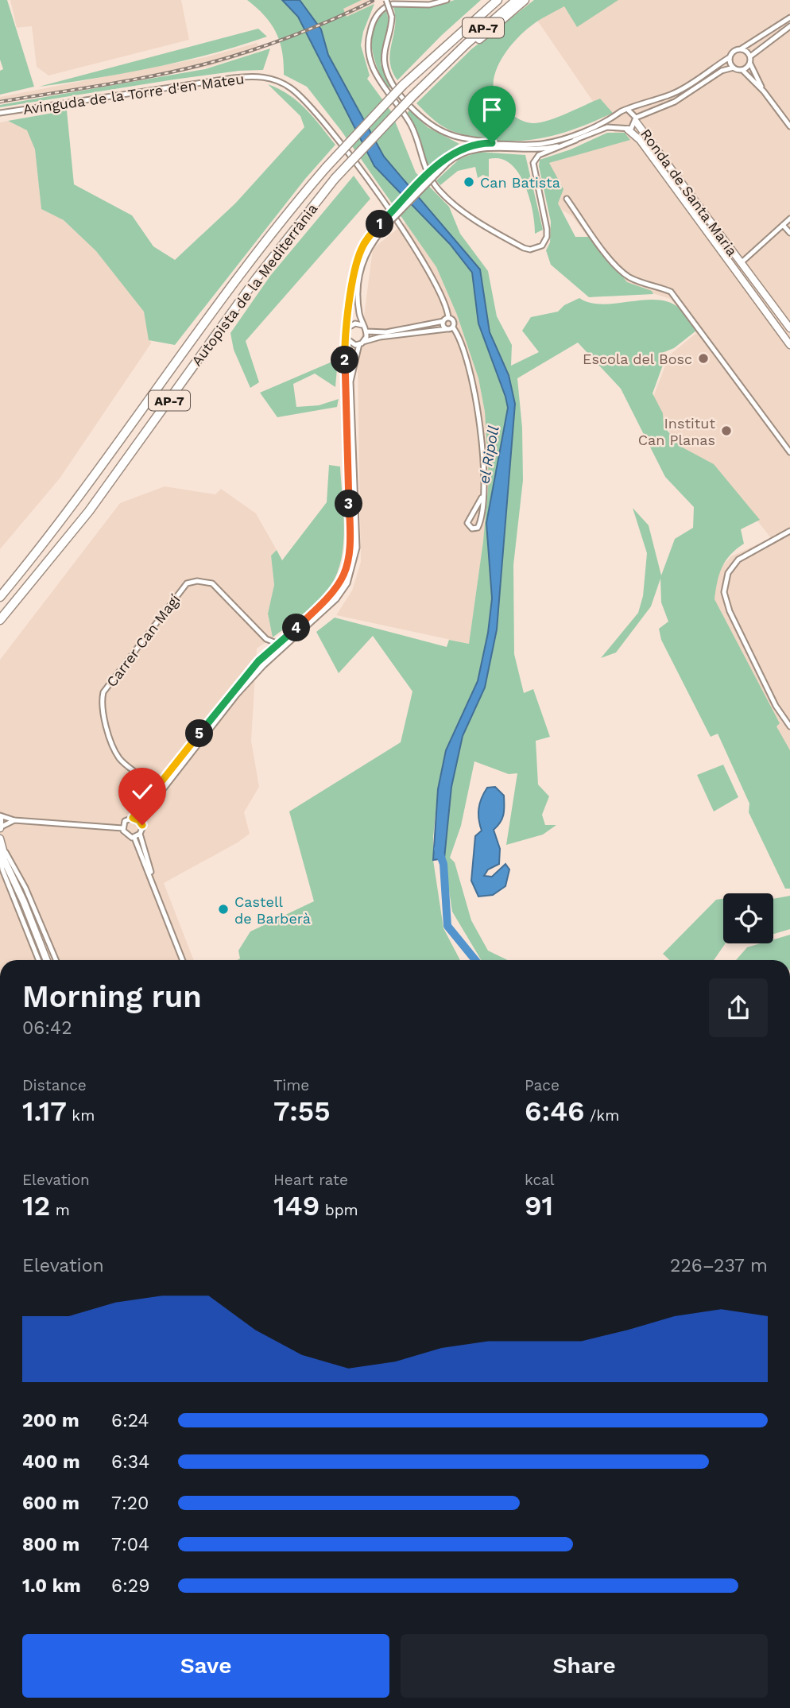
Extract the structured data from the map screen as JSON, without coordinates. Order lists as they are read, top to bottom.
{
  "streets": {
    "highway": ["AP-7", "Autopista de la Mediterrània"],
    "street": ["Avinguda de la Torre d'en Mateu", "Ronda de Santa Maria", "Carrer Can Magí"]
  },
  "water": ["el Ripoll"],
  "places": [
    "Can Batista",
    "Escola del Bosc",
    "Institut Can Planas",
    "Castell de Barberà"
  ],
  "page": {
    "pins": [
      "1",
      "2",
      "3",
      "4",
      "5"
    ],
    "heading": ["Morning run", "06:42"],
    "stats": [
      ["Distance", "1.17 km"],
      ["Time", "7:55"],
      ["Pace", "6:46 /km"],
      ["Elevation", "12 m"],
      ["Heart rate", "149 bpm"],
      ["kcal", "91"]
    ],
    "chart": ["Elevation", "226–237 m"],
    "list": [
      {
        "name": "200 m",
        "note": "6:24"
      },
      {
        "name": "400 m",
        "note": "6:34"
      },
      {
        "name": "600 m",
        "note": "7:20"
      },
      {
        "name": "800 m",
        "note": "7:04"
      },
      {
        "name": "1.0 km",
        "note": "6:29"
      }
    ],
    "buttons": ["Save", "Share"]
  }
}
